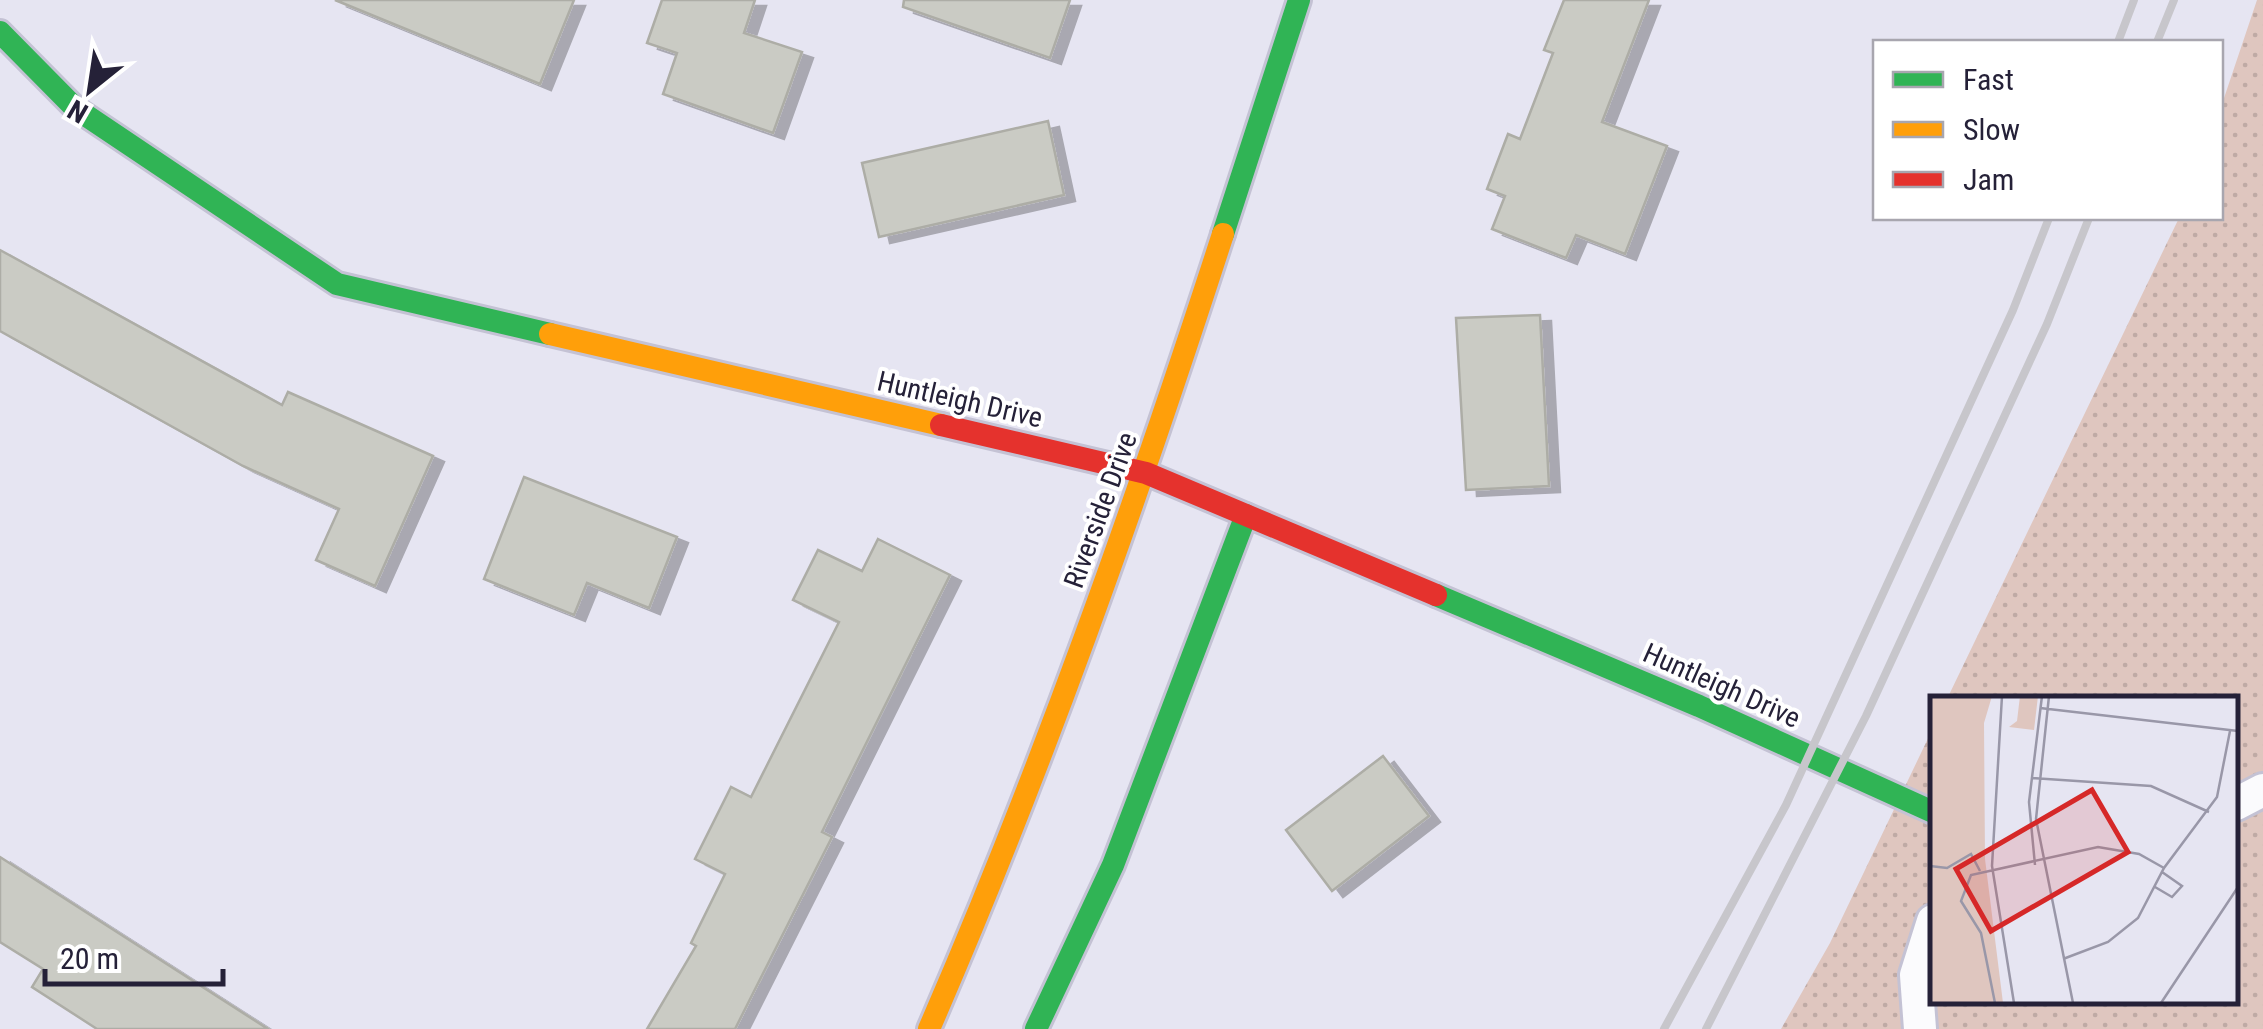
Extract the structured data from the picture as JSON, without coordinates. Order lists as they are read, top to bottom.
{
  "streets": {
    "street": ["Huntleigh Drive", "Riverside Drive"]
  },
  "crossings": [
    ["Huntleigh Drive", "Riverside Drive"]
  ],
  "legend": ["Fast", "Slow", "Jam"],
  "scale_bar": "20 m",
  "north": "bottom left"
}
